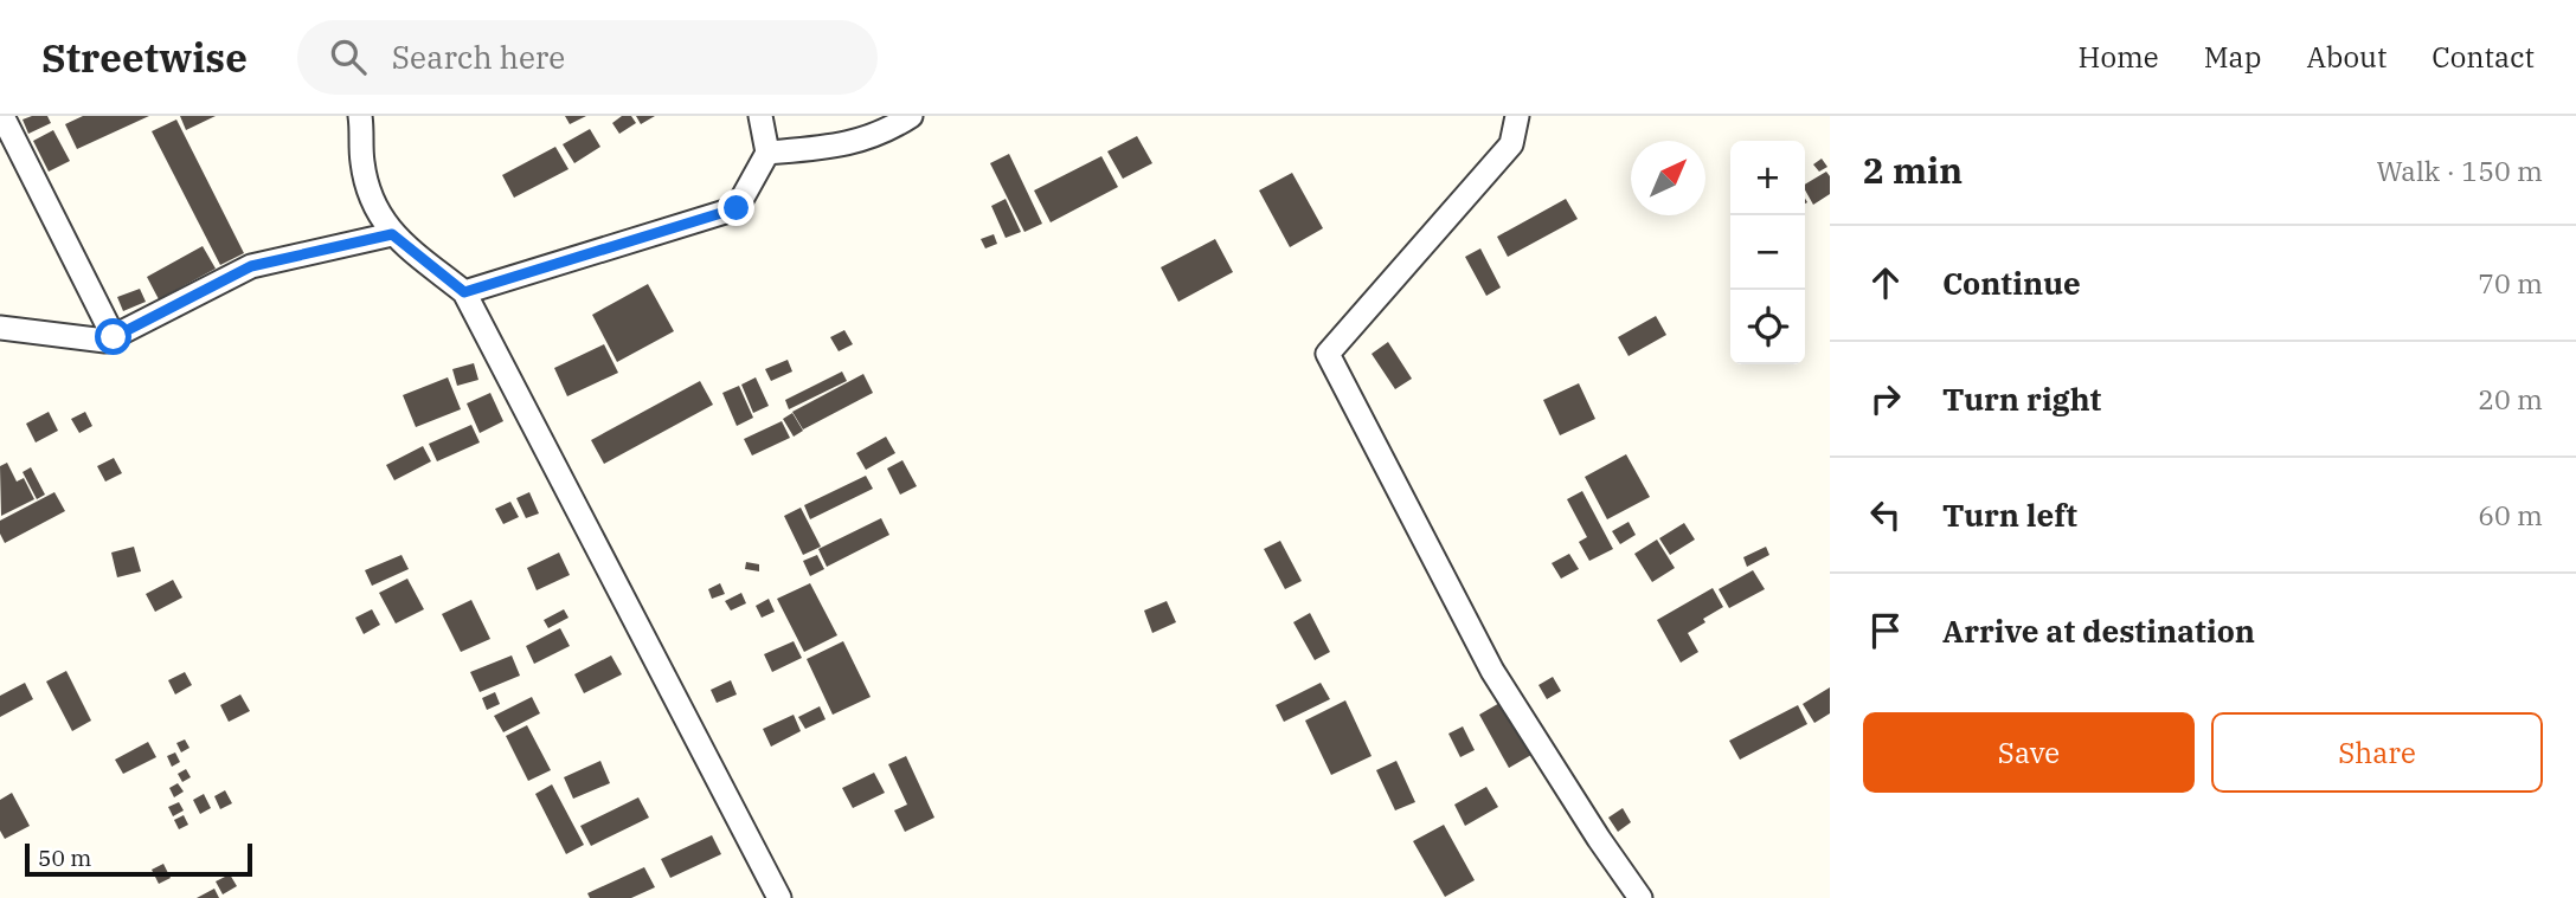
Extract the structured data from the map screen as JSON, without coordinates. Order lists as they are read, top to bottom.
{
  "scale_bar": "50 m",
  "north": "top right",
  "page": {
    "header": "Streetwise",
    "search": "Search here",
    "nav": [
      "Home",
      "Map",
      "About",
      "Contact"
    ],
    "heading": ["2 min", "Walk · 150 m"],
    "map_buttons": ["+", "−"],
    "list": [
      ["Continue", "70 m"],
      ["Turn right", "20 m"],
      ["Turn left", "60 m"],
      "Arrive at destination"
    ],
    "buttons": ["Save", "Share"],
    "scale": "50 m"
  }
}
